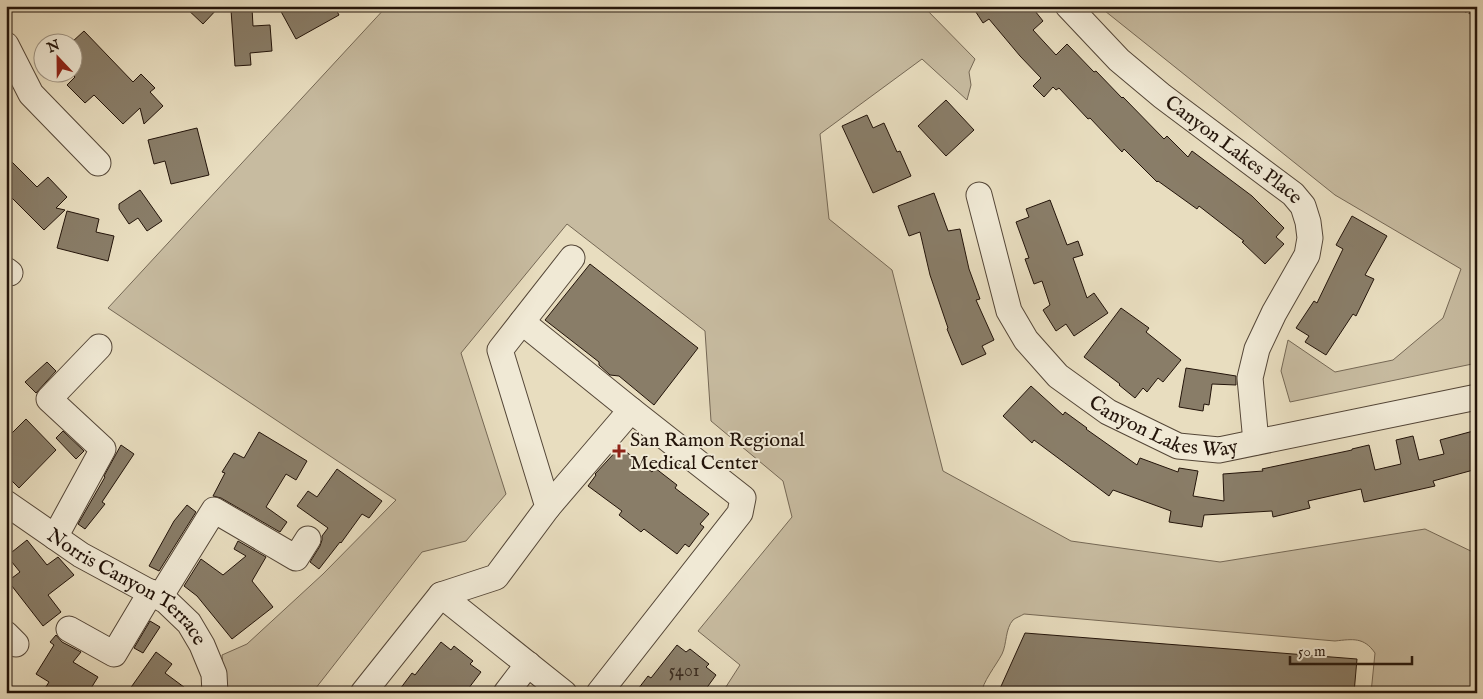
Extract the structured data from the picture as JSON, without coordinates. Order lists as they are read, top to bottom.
{
  "streets": {
    "street": ["Canyon Lakes Place", "Canyon Lakes Way", "Norris Canyon Terrace"]
  },
  "crossings": [
    ["Canyon Lakes Place", "Canyon Lakes Way"]
  ],
  "places": {
    "health": ["San Ramon Regional Medical Center"]
  },
  "house_numbers": ["5401"],
  "scale_bar": "50 m",
  "north": "top"
}
